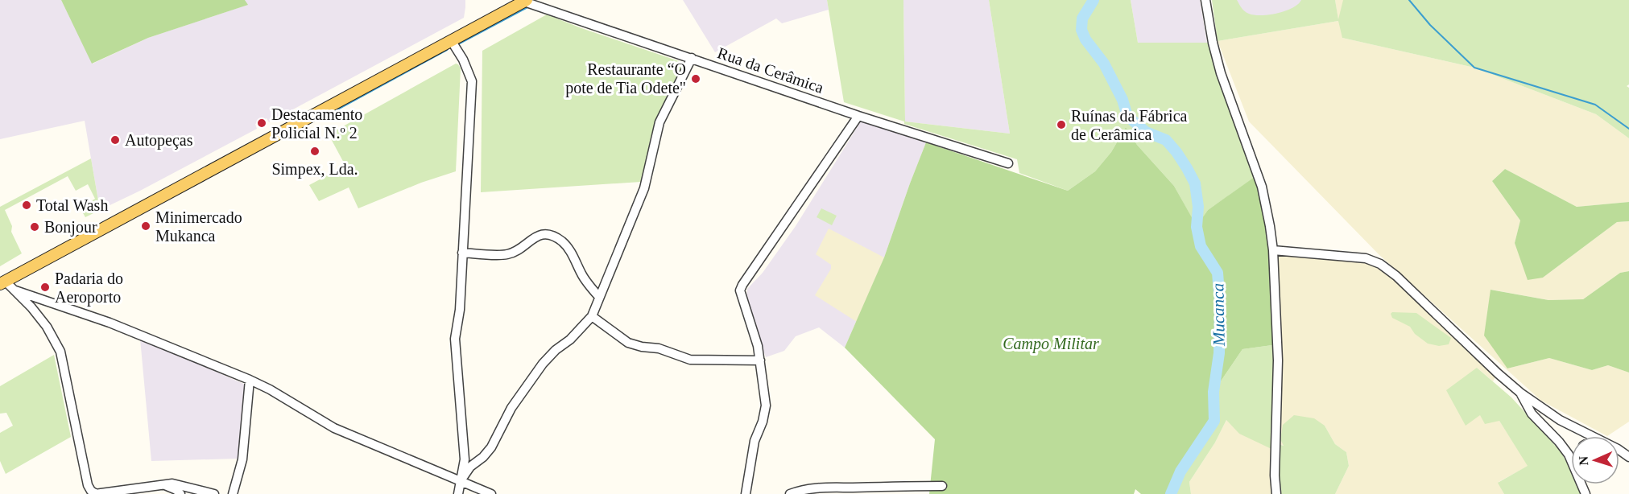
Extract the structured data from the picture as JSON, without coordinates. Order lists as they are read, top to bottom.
{
  "streets": {
    "street": ["Rua da Cerâmica"]
  },
  "water": ["Mucanca"],
  "parks": ["Campo Militar"],
  "places": [
    "Restaurante “O pote de Tia Odete\"",
    "Destacamento Policial N.º 2",
    "Ruínas da Fábrica de Cerâmica",
    "Autopeças",
    "Simpex, Lda.",
    "Total Wash",
    "Minimercado Mukanca",
    "Bonjour",
    "Padaria do Aeroporto"
  ],
  "north": "left"
}
